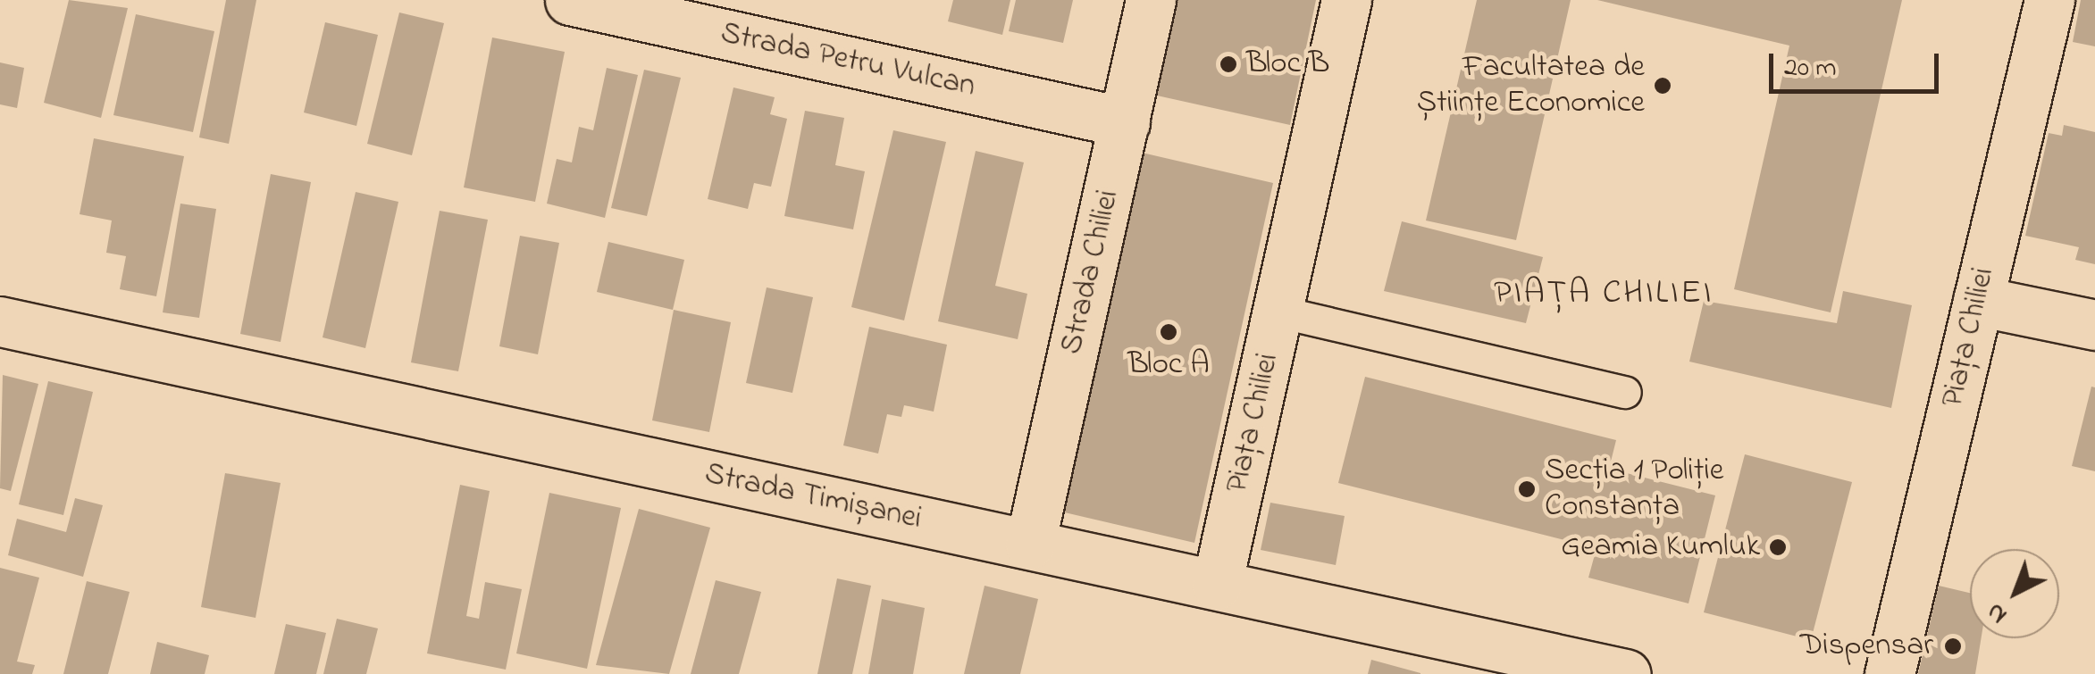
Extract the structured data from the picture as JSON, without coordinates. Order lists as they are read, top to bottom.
{
  "streets": {
    "street": [
      "Strada Petru Vulcan",
      "Strada Chiliei",
      "Piața Chiliei",
      "Strada Timișanei"
    ]
  },
  "crossings": [
    ["Strada Petru Vulcan", "Strada Chiliei"],
    ["Strada Chiliei", "Strada Timișanei"],
    ["Piața Chiliei", "Strada Timișanei"]
  ],
  "districts": ["PIAȚA CHILIEI"],
  "places": [
    "Bloc B",
    "Facultatea de Științe Economice",
    "Bloc A",
    "Secția 1 Poliție Constanța",
    "Geamia Kumluk",
    "Dispensar"
  ],
  "scale_bar": "20 m",
  "north": "bottom left"
}
